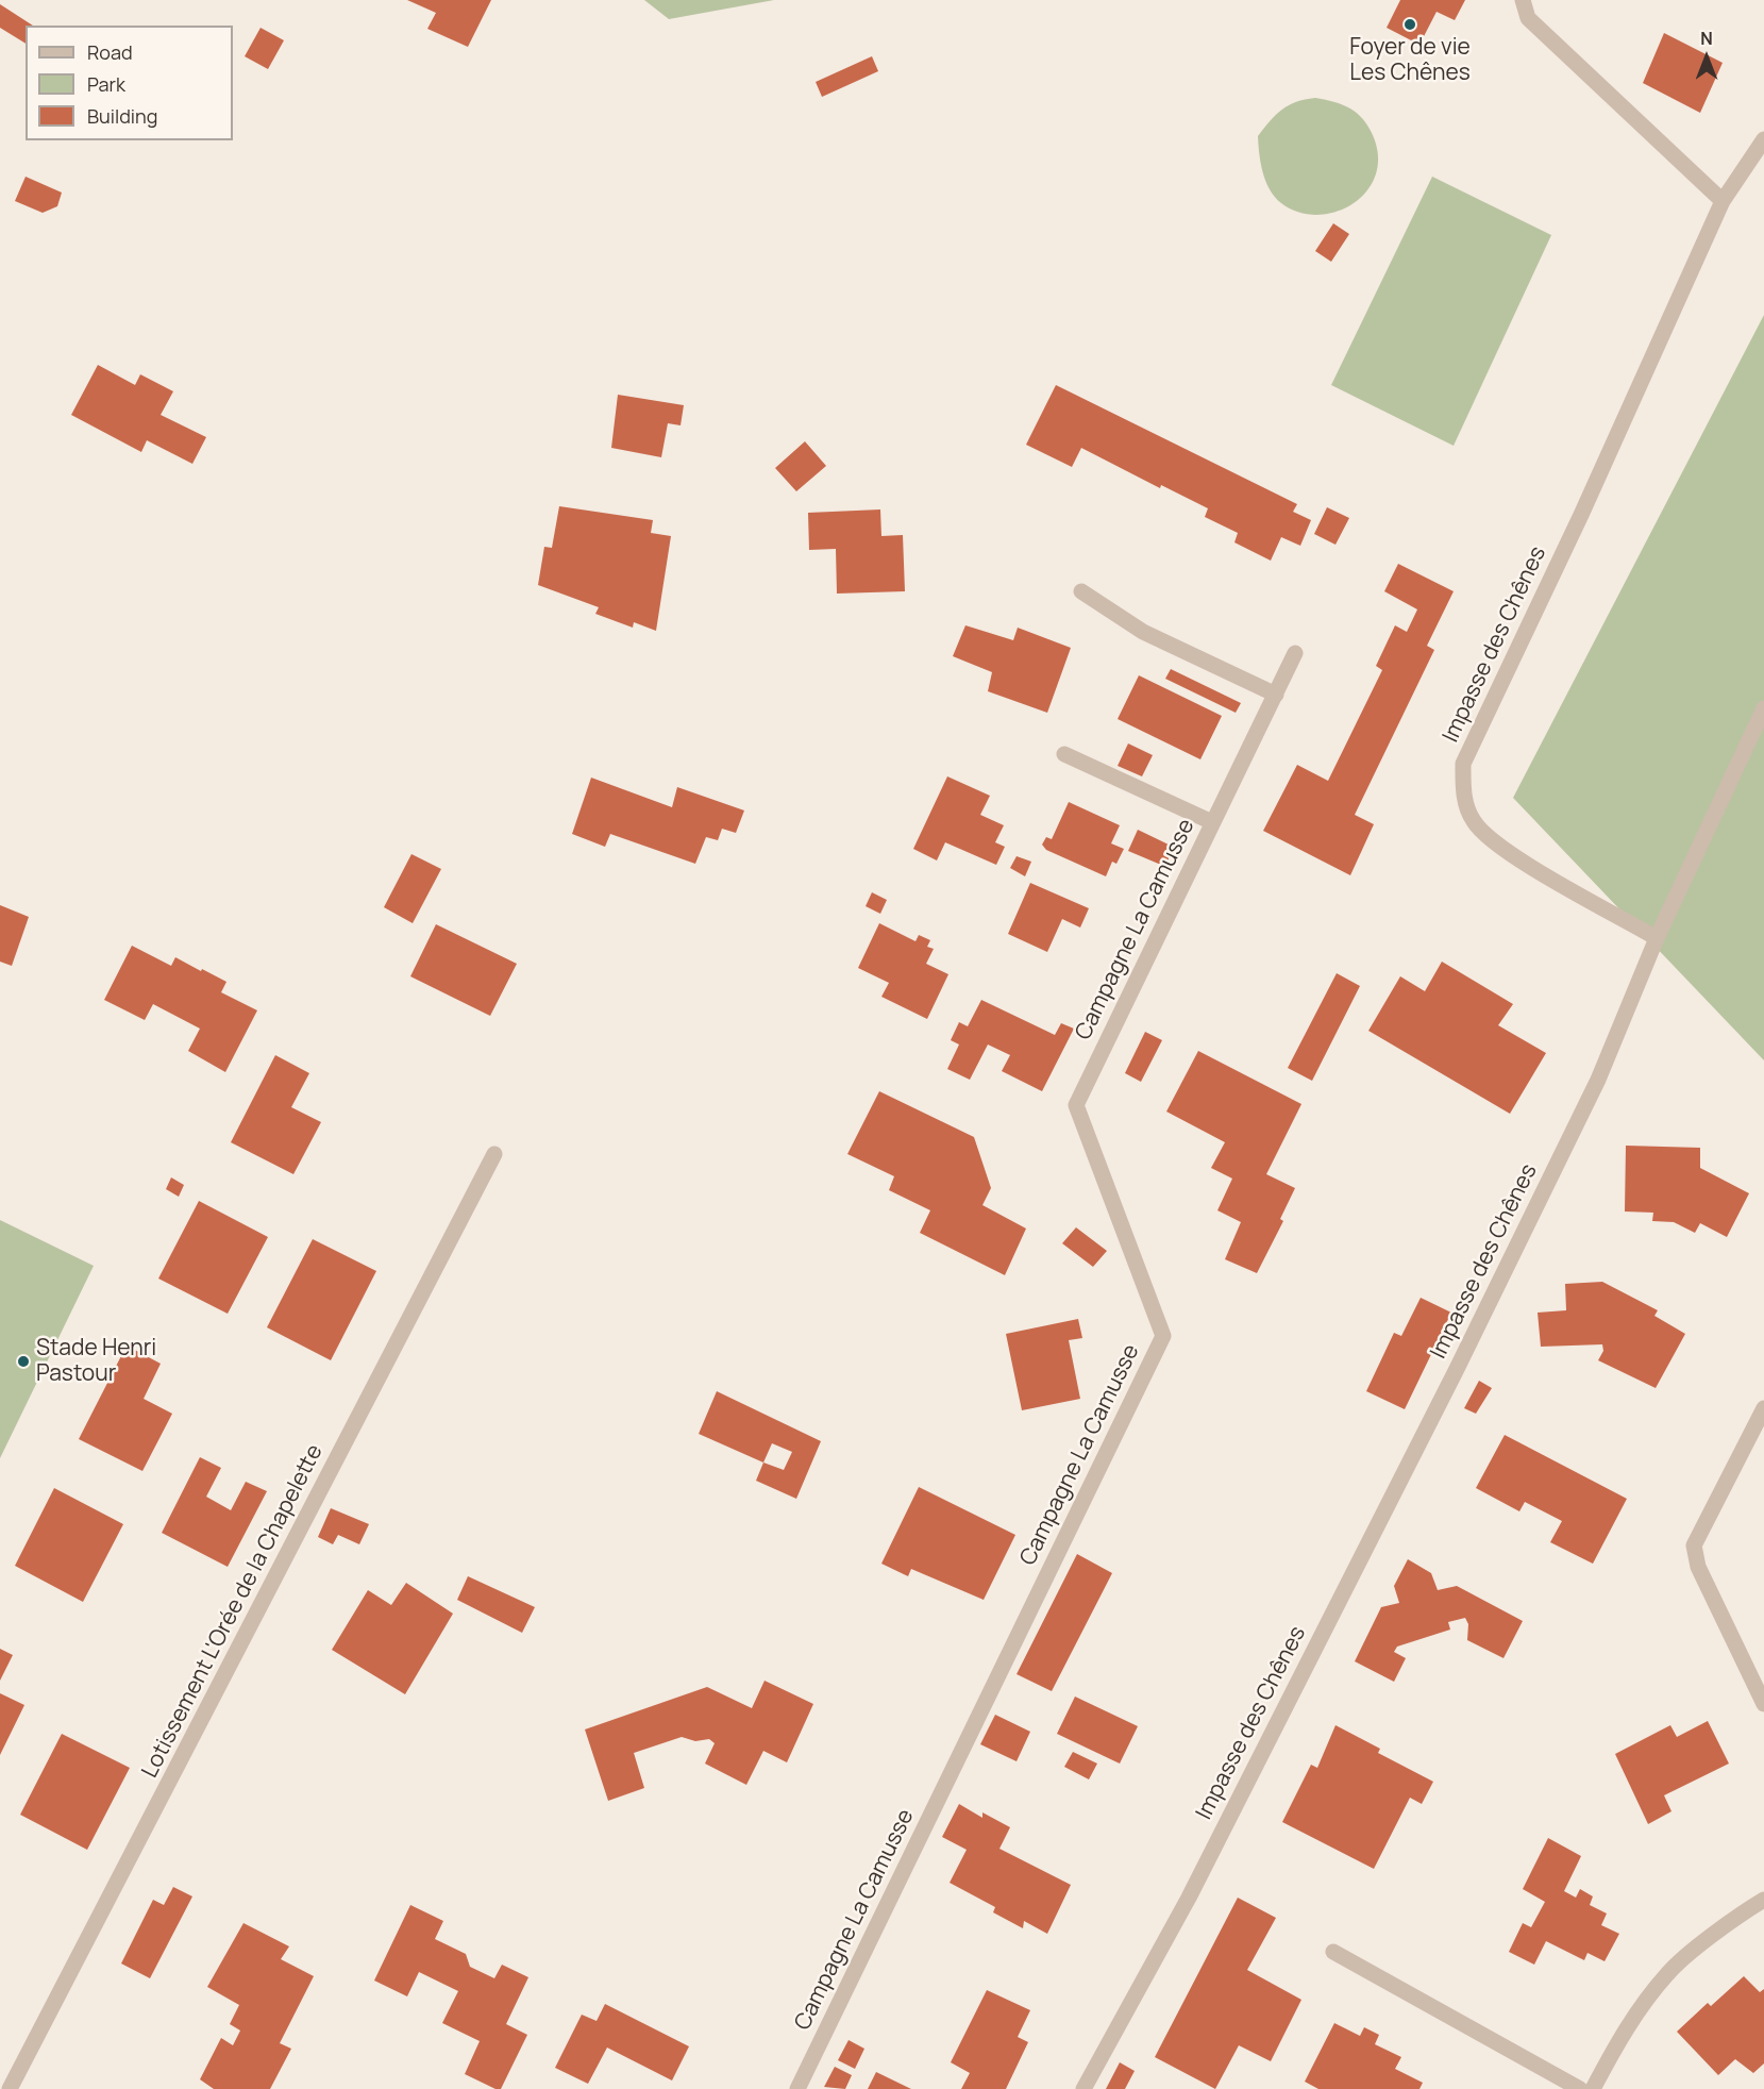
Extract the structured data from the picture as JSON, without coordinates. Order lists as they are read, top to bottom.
{
  "streets": {
    "street": ["Impasse des Chênes", "Campagne La Camusse", "Lotissement L'Orée de la Chapelette"]
  },
  "places": ["Foyer de vie Les Chênes", "Stade Henri Pastour"],
  "legend": ["Road", "Park", "Building"],
  "north": "top"
}
